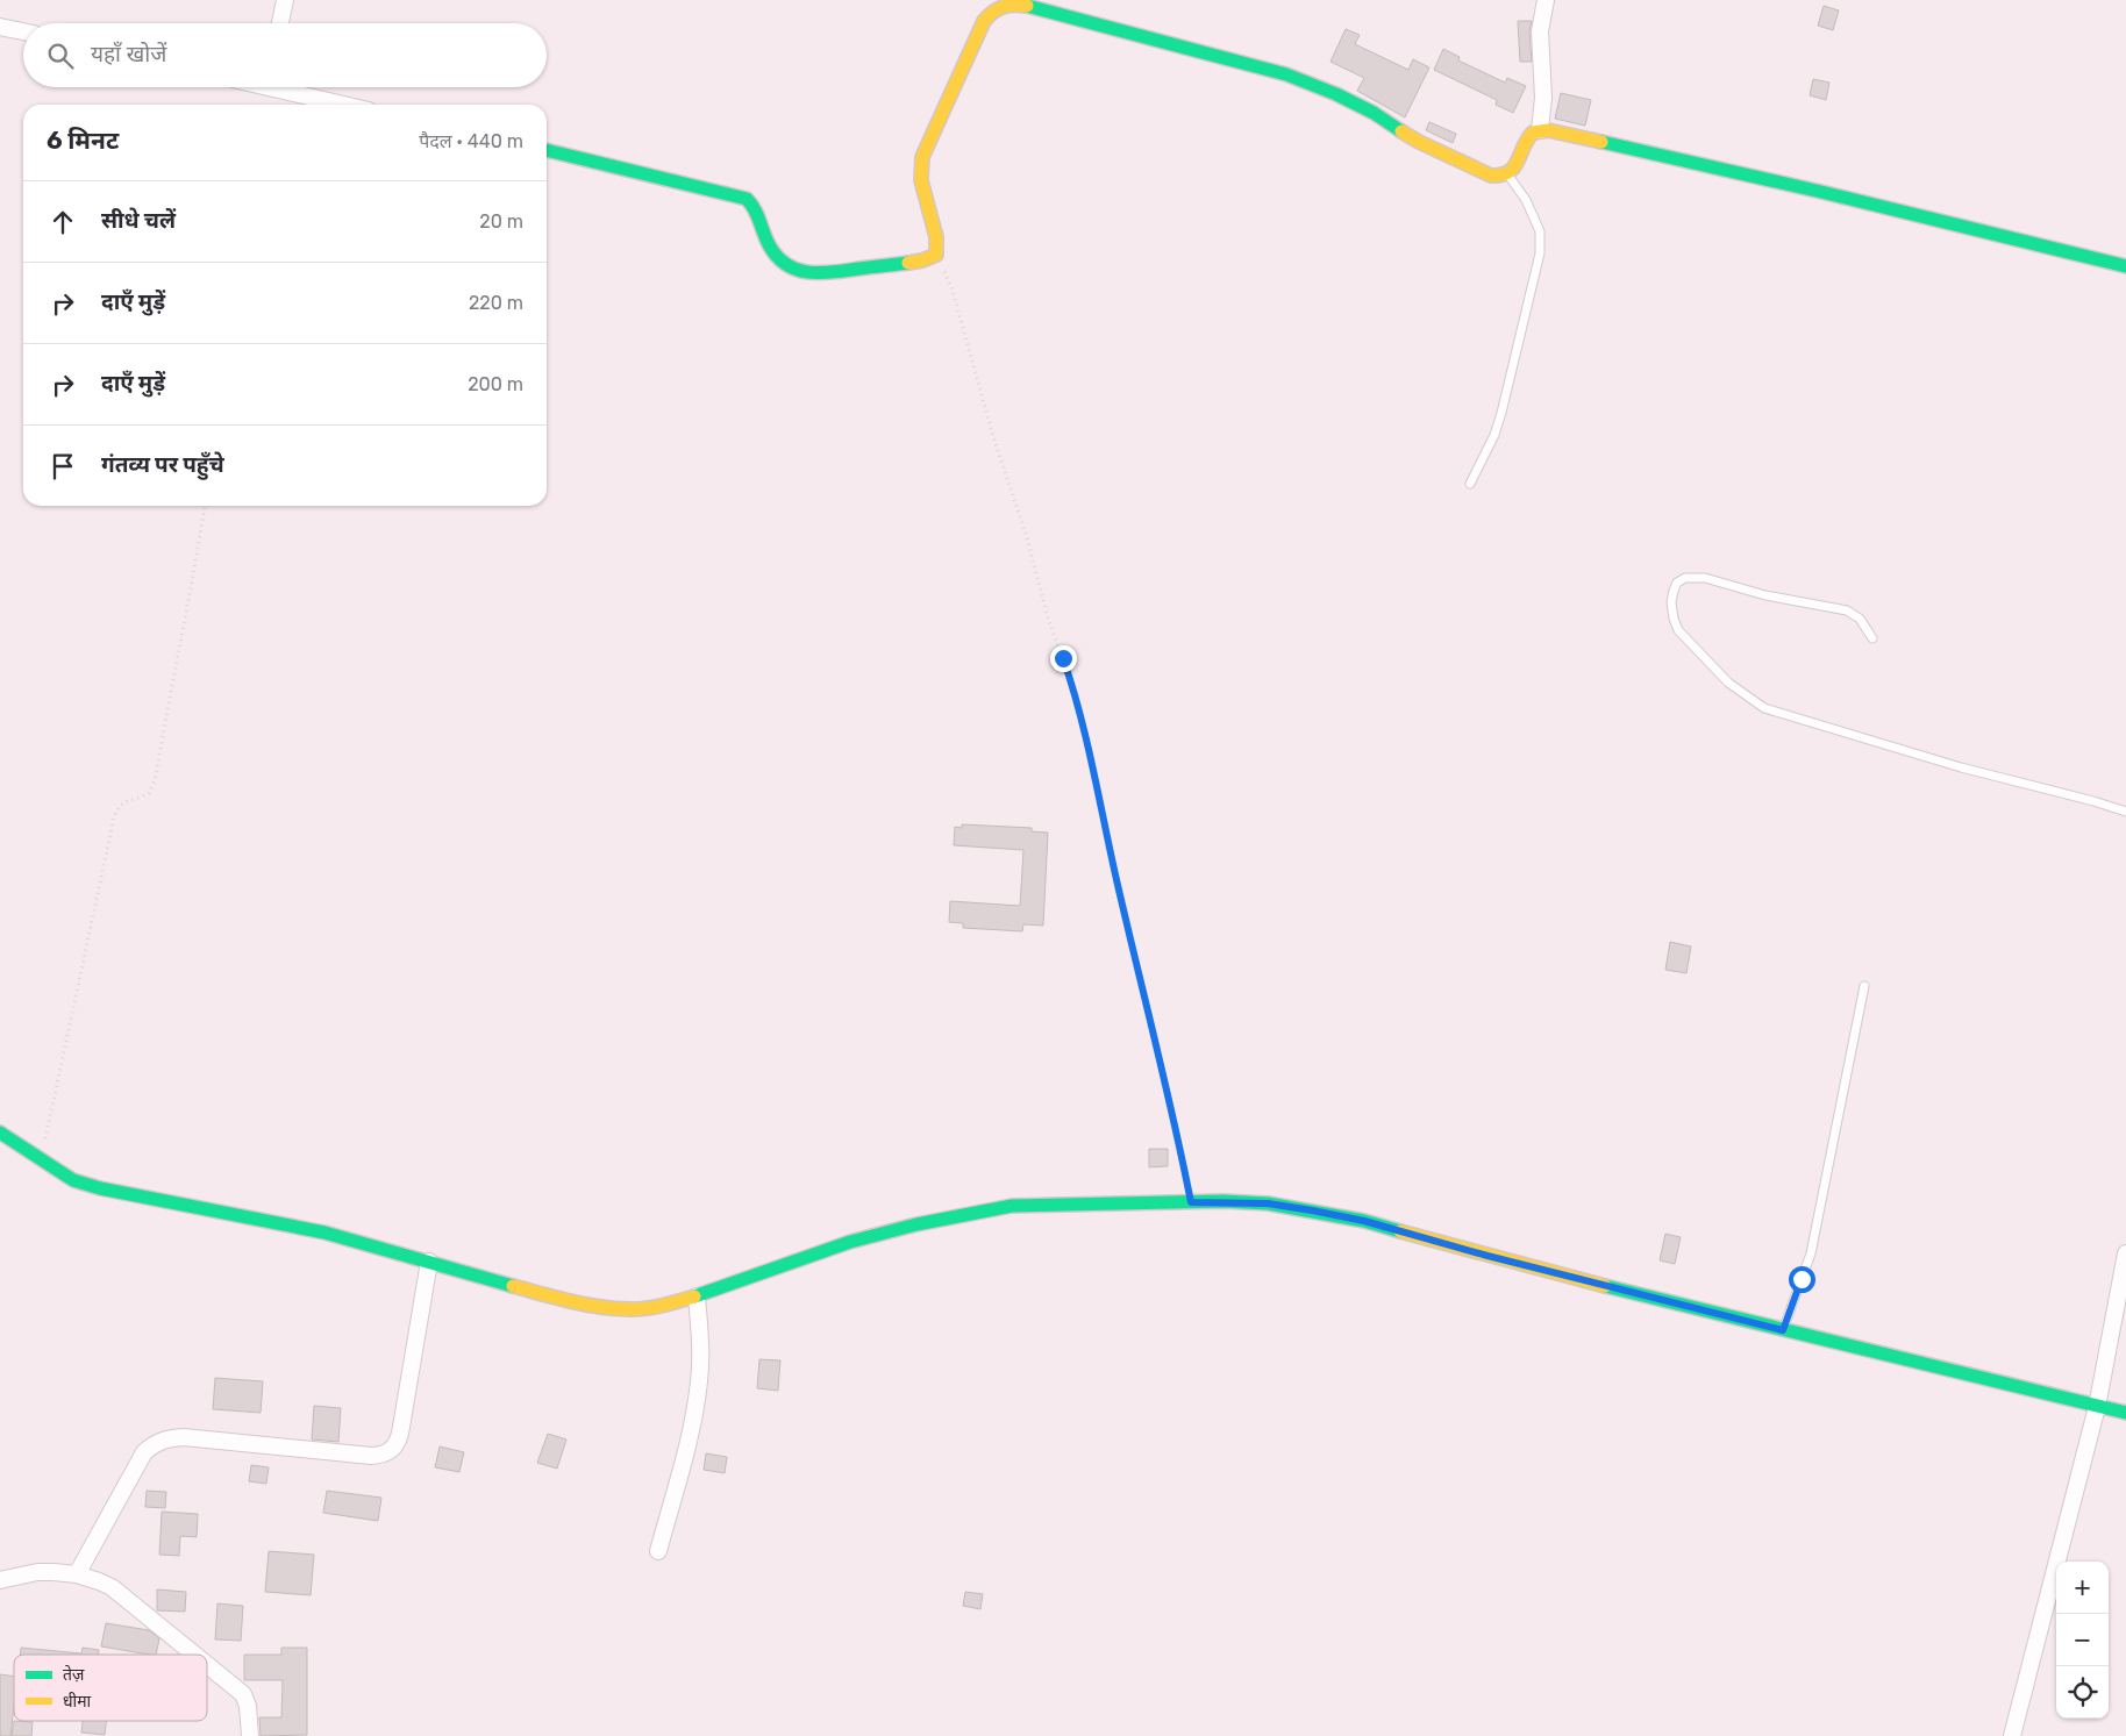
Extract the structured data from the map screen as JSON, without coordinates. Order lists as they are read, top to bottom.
{
  "legend": ["तेज़", "धीमा"],
  "page": {
    "search": "यहाँ खोजें",
    "heading": ["6 मिनट", "पैदल · 440 m"],
    "list": [
      ["सीधे चलें", "20 m"],
      ["दाएँ मुड़ें", "220 m"],
      ["दाएँ मुड़ें", "200 m"],
      "गंतव्य पर पहुँचे"
    ],
    "map_buttons": ["+", "−"]
  }
}
